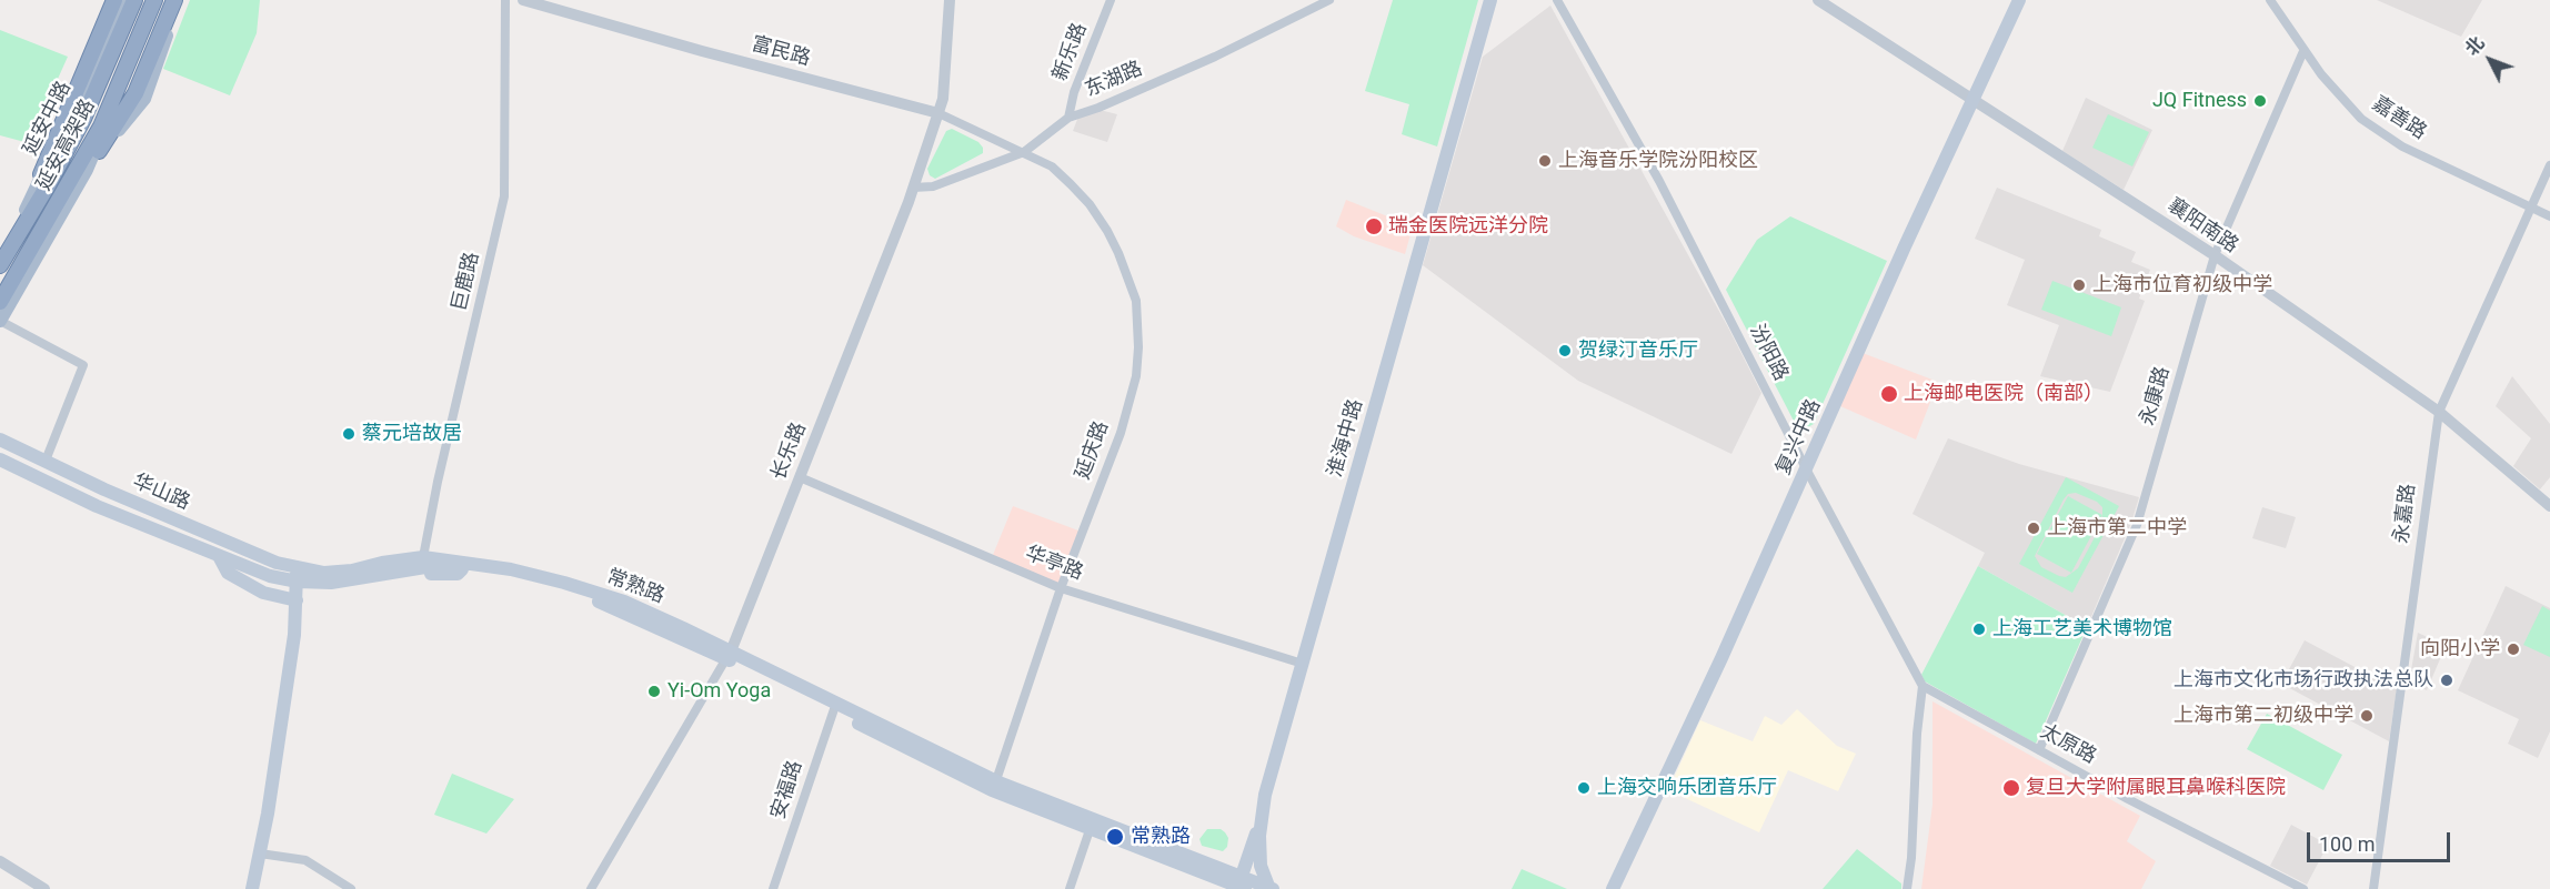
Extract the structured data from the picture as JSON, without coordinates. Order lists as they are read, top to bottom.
{
  "streets": {
    "highway": ["延安高架路"],
    "main road": [
      "延安中路",
      "复兴中路",
      "淮海中路",
      "华山路",
      "常熟路"
    ],
    "street": [
      "富民路",
      "新乐路",
      "东湖路",
      "嘉善路",
      "襄阳南路",
      "巨鹿路",
      "汾阳路",
      "永康路",
      "延庆路",
      "长乐路",
      "永嘉路",
      "华亭路",
      "太原路",
      "安福路"
    ]
  },
  "crossings": [
    ["富民路", "东湖路"],
    ["富民路", "延庆路"],
    ["富民路", "长乐路"],
    ["新乐路", "东湖路"],
    ["东湖路", "延庆路"],
    ["东湖路", "长乐路"],
    ["嘉善路", "永康路"],
    ["嘉善路", "永嘉路"],
    ["襄阳南路", "永康路"],
    ["襄阳南路", "复兴中路"],
    ["襄阳南路", "永嘉路"],
    ["巨鹿路", "常熟路"],
    ["汾阳路", "复兴中路"],
    ["汾阳路", "太原路"],
    ["永康路", "太原路"],
    ["淮海中路", "华亭路"],
    ["淮海中路", "常熟路"],
    ["延庆路", "华亭路"],
    ["延庆路", "常熟路"],
    ["长乐路", "华亭路"],
    ["长乐路", "常熟路"],
    ["华山路", "常熟路"],
    ["常熟路", "安福路"]
  ],
  "places": [
    "JQ Fitness",
    "上海音乐学院汾阳校区",
    "瑞金医院远洋分院",
    "上海市位育初级中学",
    "贺绿汀音乐厅",
    "上海邮电医院（南部）",
    "蔡元培故居",
    "上海市第二中学",
    "上海工艺美术博物馆",
    "向阳小学",
    "上海市文化市场行政执法总队",
    "Yi-Om Yoga",
    "上海市第二初级中学",
    "上海交响乐团音乐厅",
    "复旦大学附属眼耳鼻喉科医院",
    "常熟路"
  ],
  "scale_bar": "100 m",
  "north": "top left"
}
